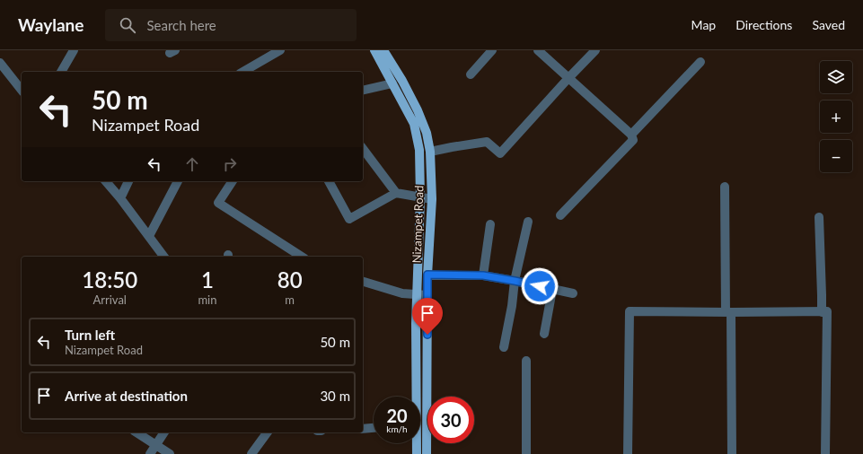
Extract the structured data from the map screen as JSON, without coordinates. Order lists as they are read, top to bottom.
{
  "streets": {
    "main road": ["Nizampet Road"]
  },
  "page": {
    "header": "Waylane",
    "search": "Search here",
    "nav": ["Map", "Directions", "Saved"],
    "map_buttons": ["+", "−"],
    "turn": ["50 m", "Nizampet Road"],
    "eta": [
      "18:50",
      "Arrival",
      "1",
      "min",
      "80",
      "m"
    ],
    "list": [
      {
        "name": "Turn left",
        "note": "Nizampet Road",
        "value": "50 m"
      },
      {
        "name": "Arrive at destination",
        "value": "30 m"
      }
    ],
    "speed": "20 km/h",
    "limit": "30"
  }
}
